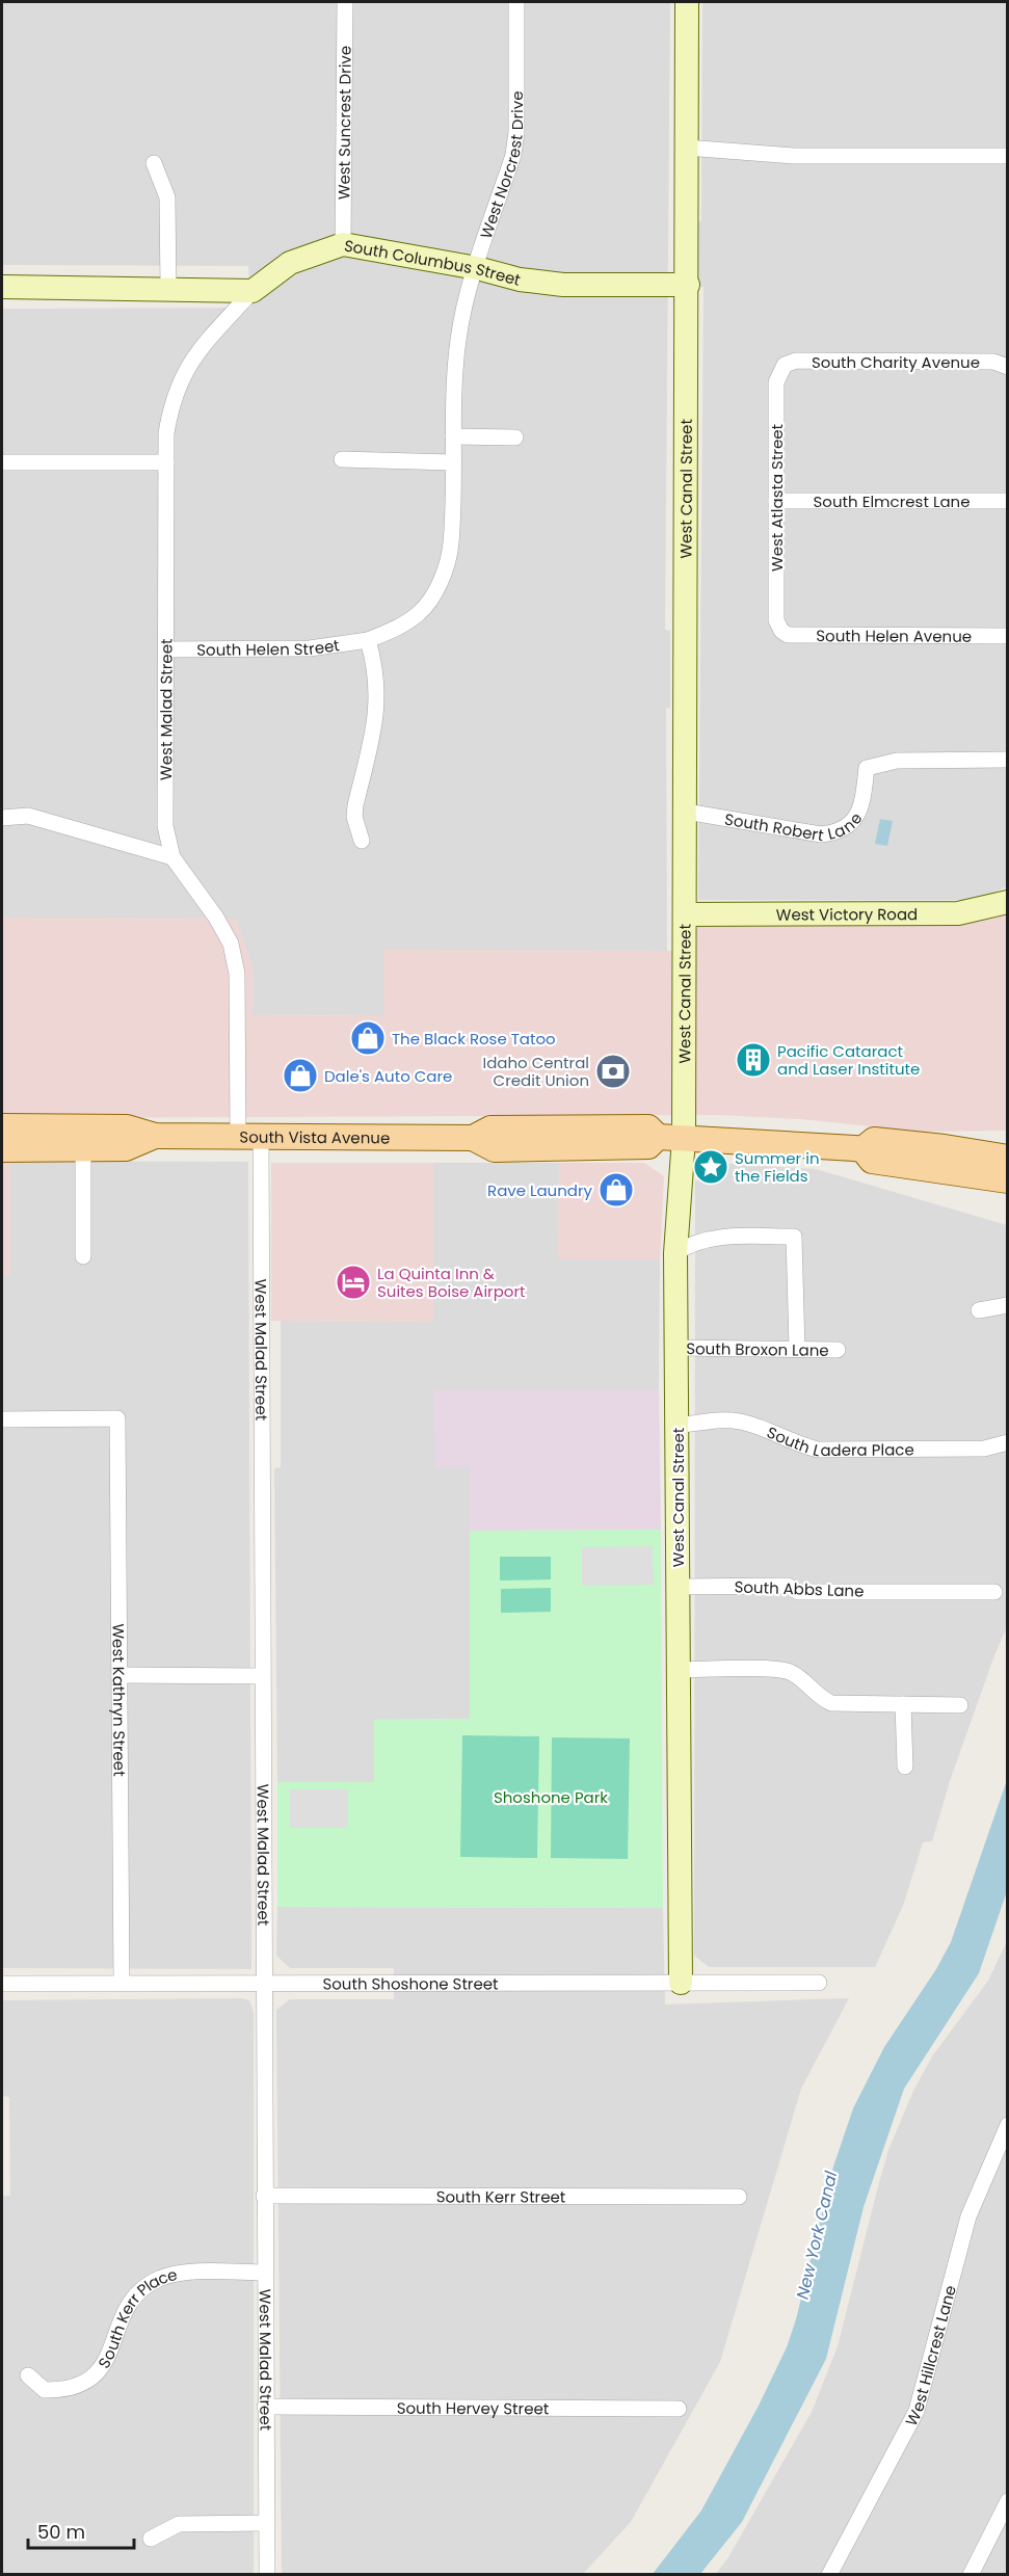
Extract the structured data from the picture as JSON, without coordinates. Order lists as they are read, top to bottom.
{
  "streets": {
    "main road": ["South Vista Avenue"],
    "street": [
      "West Suncrest Drive",
      "West Norcrest Drive",
      "South Columbus Street",
      "South Charity Avenue",
      "West Canal Street",
      "West Atlasta Street",
      "South Elmcrest Lane",
      "South Helen Avenue",
      "South Helen Street",
      "West Malad Street",
      "South Robert Lane",
      "West Victory Road",
      "South Broxon Lane",
      "South Ladera Place",
      "South Abbs Lane",
      "West Kathryn Street",
      "South Shoshone Street",
      "South Kerr Street",
      "South Kerr Place",
      "West Hillcrest Lane",
      "South Hervey Street"
    ]
  },
  "crossings": [
    ["West Suncrest Drive", "South Columbus Street"],
    ["West Norcrest Drive", "South Columbus Street"],
    ["West Norcrest Drive", "South Helen Street"],
    ["South Columbus Street", "West Canal Street"],
    ["South Columbus Street", "West Malad Street"],
    ["South Charity Avenue", "West Atlasta Street"],
    ["West Canal Street", "South Robert Lane"],
    ["West Canal Street", "West Victory Road"],
    ["West Canal Street", "South Vista Avenue"],
    ["West Canal Street", "South Broxon Lane"],
    ["West Canal Street", "South Ladera Place"],
    ["West Canal Street", "South Abbs Lane"],
    ["West Canal Street", "South Shoshone Street"],
    ["West Atlasta Street", "South Elmcrest Lane"],
    ["West Atlasta Street", "South Helen Avenue"],
    ["South Helen Street", "West Malad Street"],
    ["West Malad Street", "South Vista Avenue"],
    ["West Malad Street", "South Shoshone Street"],
    ["West Malad Street", "South Kerr Street"],
    ["West Malad Street", "South Kerr Place"],
    ["West Malad Street", "South Hervey Street"],
    ["West Kathryn Street", "South Shoshone Street"]
  ],
  "water": ["New York Canal"],
  "parks": ["Shoshone Park"],
  "places": {
    "shop": ["The Black Rose Tatoo", "Dale's Auto Care", "Rave Laundry"],
    "building": ["Pacific Cataract and Laser Institute"],
    "bank": ["Idaho Central Credit Union"],
    "place": ["Summer in the Fields"],
    "hotel": ["La Quinta Inn & Suites Boise Airport"]
  },
  "scale_bar": "50 m"
}
